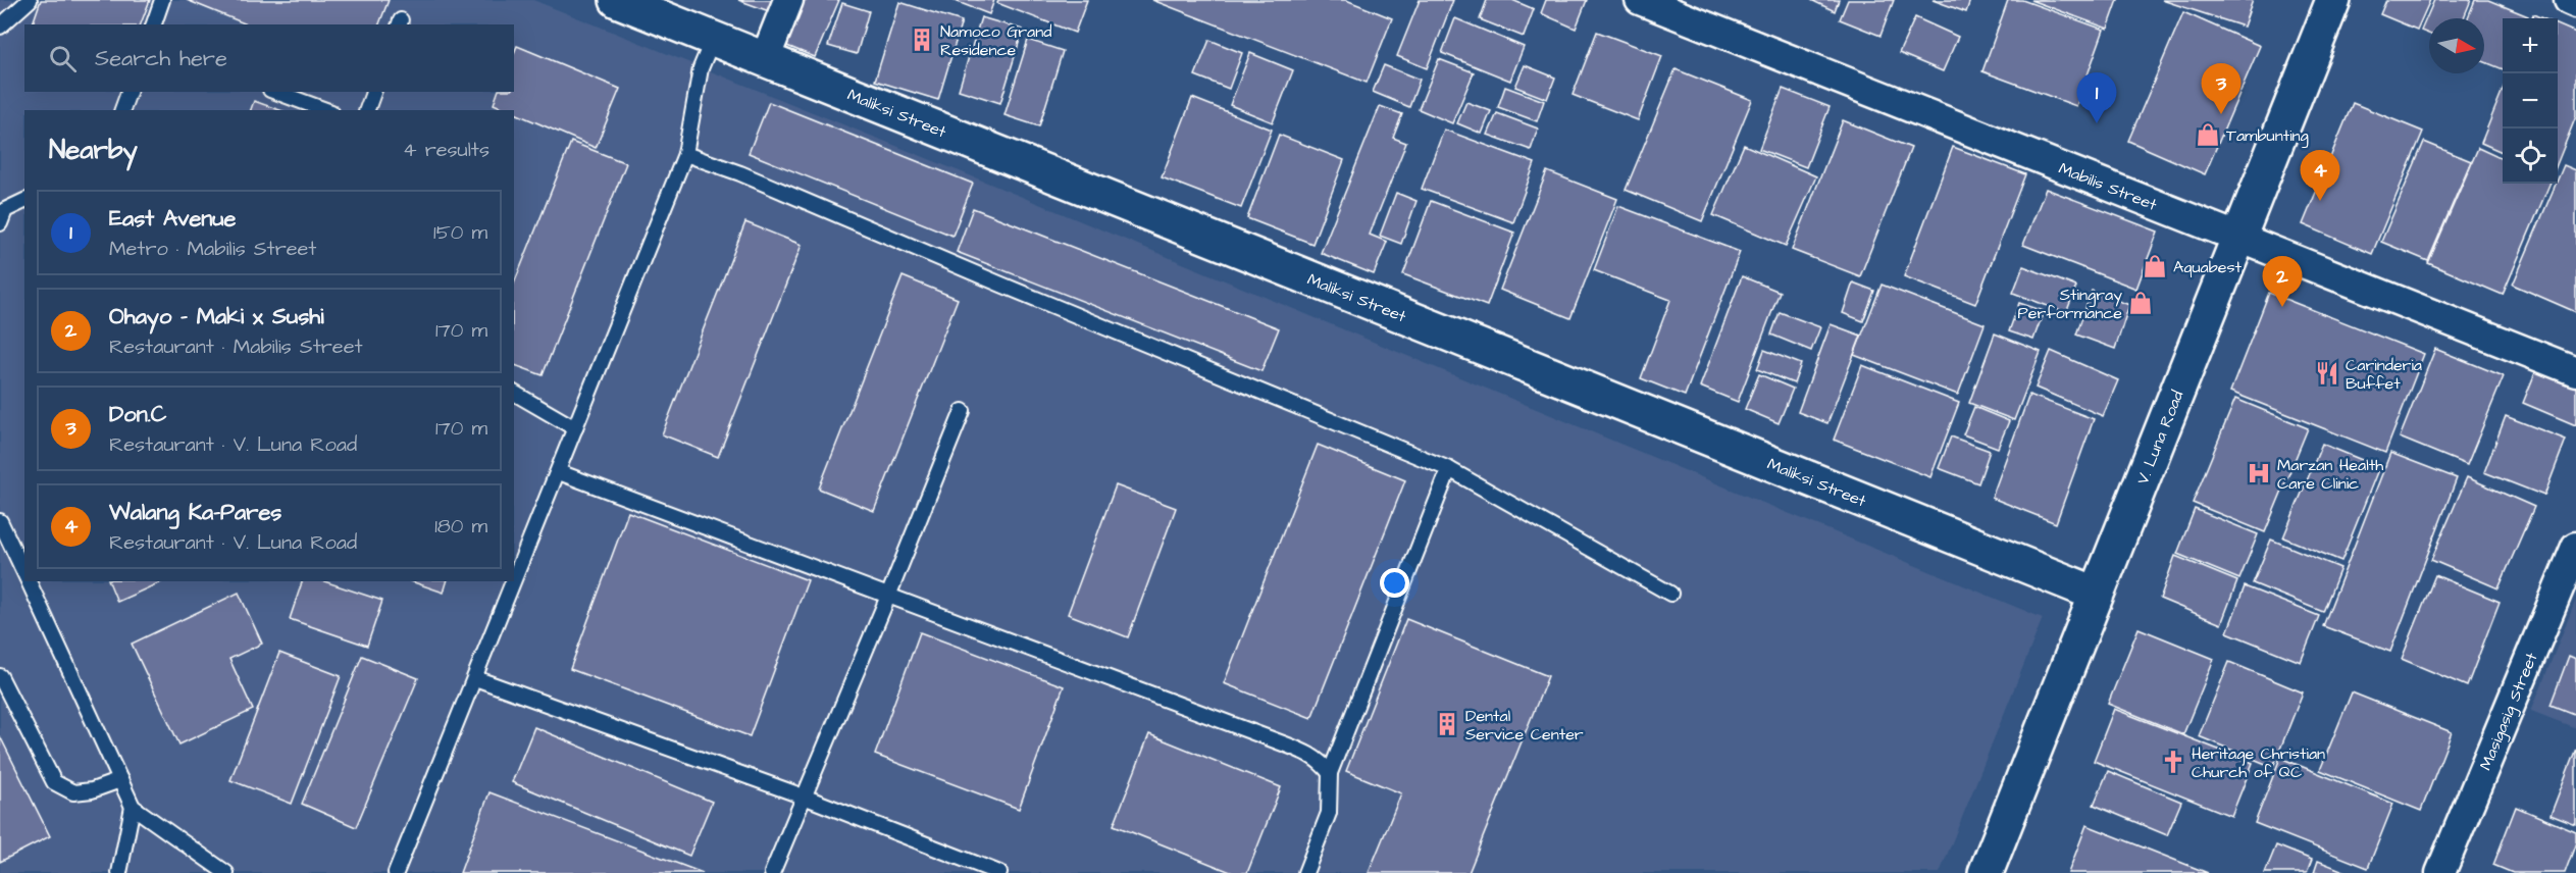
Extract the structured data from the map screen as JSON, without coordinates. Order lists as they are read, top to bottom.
{
  "streets": {
    "street": [
      "Maliksi Street",
      "Mabilis Street",
      "V. Luna Road",
      "Masigasig Street"
    ]
  },
  "crossings": [
    ["Maliksi Street", "V. Luna Road"],
    ["Mabilis Street", "V. Luna Road"]
  ],
  "places": {
    "building": ["Namoco Grand Residence", "Dental Service Center"],
    "shop": ["Tambunting", "Aquabest", "Stingray Performance"],
    "restaurant": ["Carinderia Buffet"],
    "hospital": ["Marzan Health Care Clinic"],
    "church": ["Heritage Christian Church of QC"]
  },
  "north": "right",
  "page": {
    "map_buttons": ["+", "−"],
    "search": "Search here",
    "pins": [
      "3",
      "1",
      "4",
      "2"
    ],
    "heading": ["Nearby", "4 results"],
    "list": [
      {
        "mark": "1",
        "name": "East Avenue",
        "note": "Metro · Mabilis Street",
        "value": "150 m"
      },
      {
        "mark": "2",
        "name": "Ohayo - Maki x Sushi",
        "note": "Restaurant · Mabilis Street",
        "value": "170 m"
      },
      {
        "mark": "3",
        "name": "Don.C",
        "note": "Restaurant · V. Luna Road",
        "value": "170 m"
      },
      {
        "mark": "4",
        "name": "Walang Ka-Pares",
        "note": "Restaurant · V. Luna Road",
        "value": "180 m"
      }
    ]
  }
}
